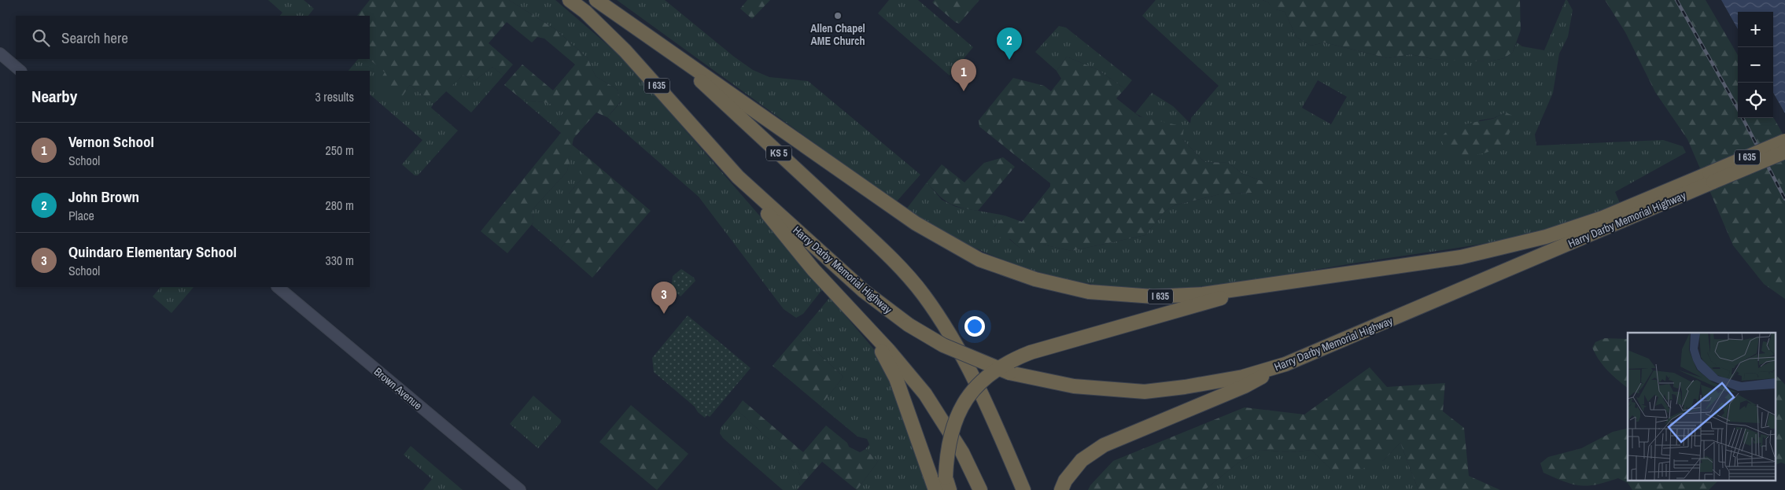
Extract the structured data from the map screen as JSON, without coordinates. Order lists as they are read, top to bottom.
{
  "streets": {
    "highway": ["I 635", "KS 5", "Harry Darby Memorial Highway"],
    "main road": ["Brown Avenue"]
  },
  "crossings": [
    ["KS 5", "Harry Darby Memorial Highway"]
  ],
  "places": ["Allen Chapel AME Church"],
  "page": {
    "map_buttons": ["+", "−"],
    "search": "Search here",
    "pins": ["2", "1", "3"],
    "heading": ["Nearby", "3 results"],
    "list": [
      {
        "mark": "1",
        "name": "Vernon School",
        "note": "School",
        "value": "250 m"
      },
      {
        "mark": "2",
        "name": "John Brown",
        "note": "Place",
        "value": "280 m"
      },
      {
        "mark": "3",
        "name": "Quindaro Elementary School",
        "note": "School",
        "value": "330 m"
      }
    ]
  }
}
